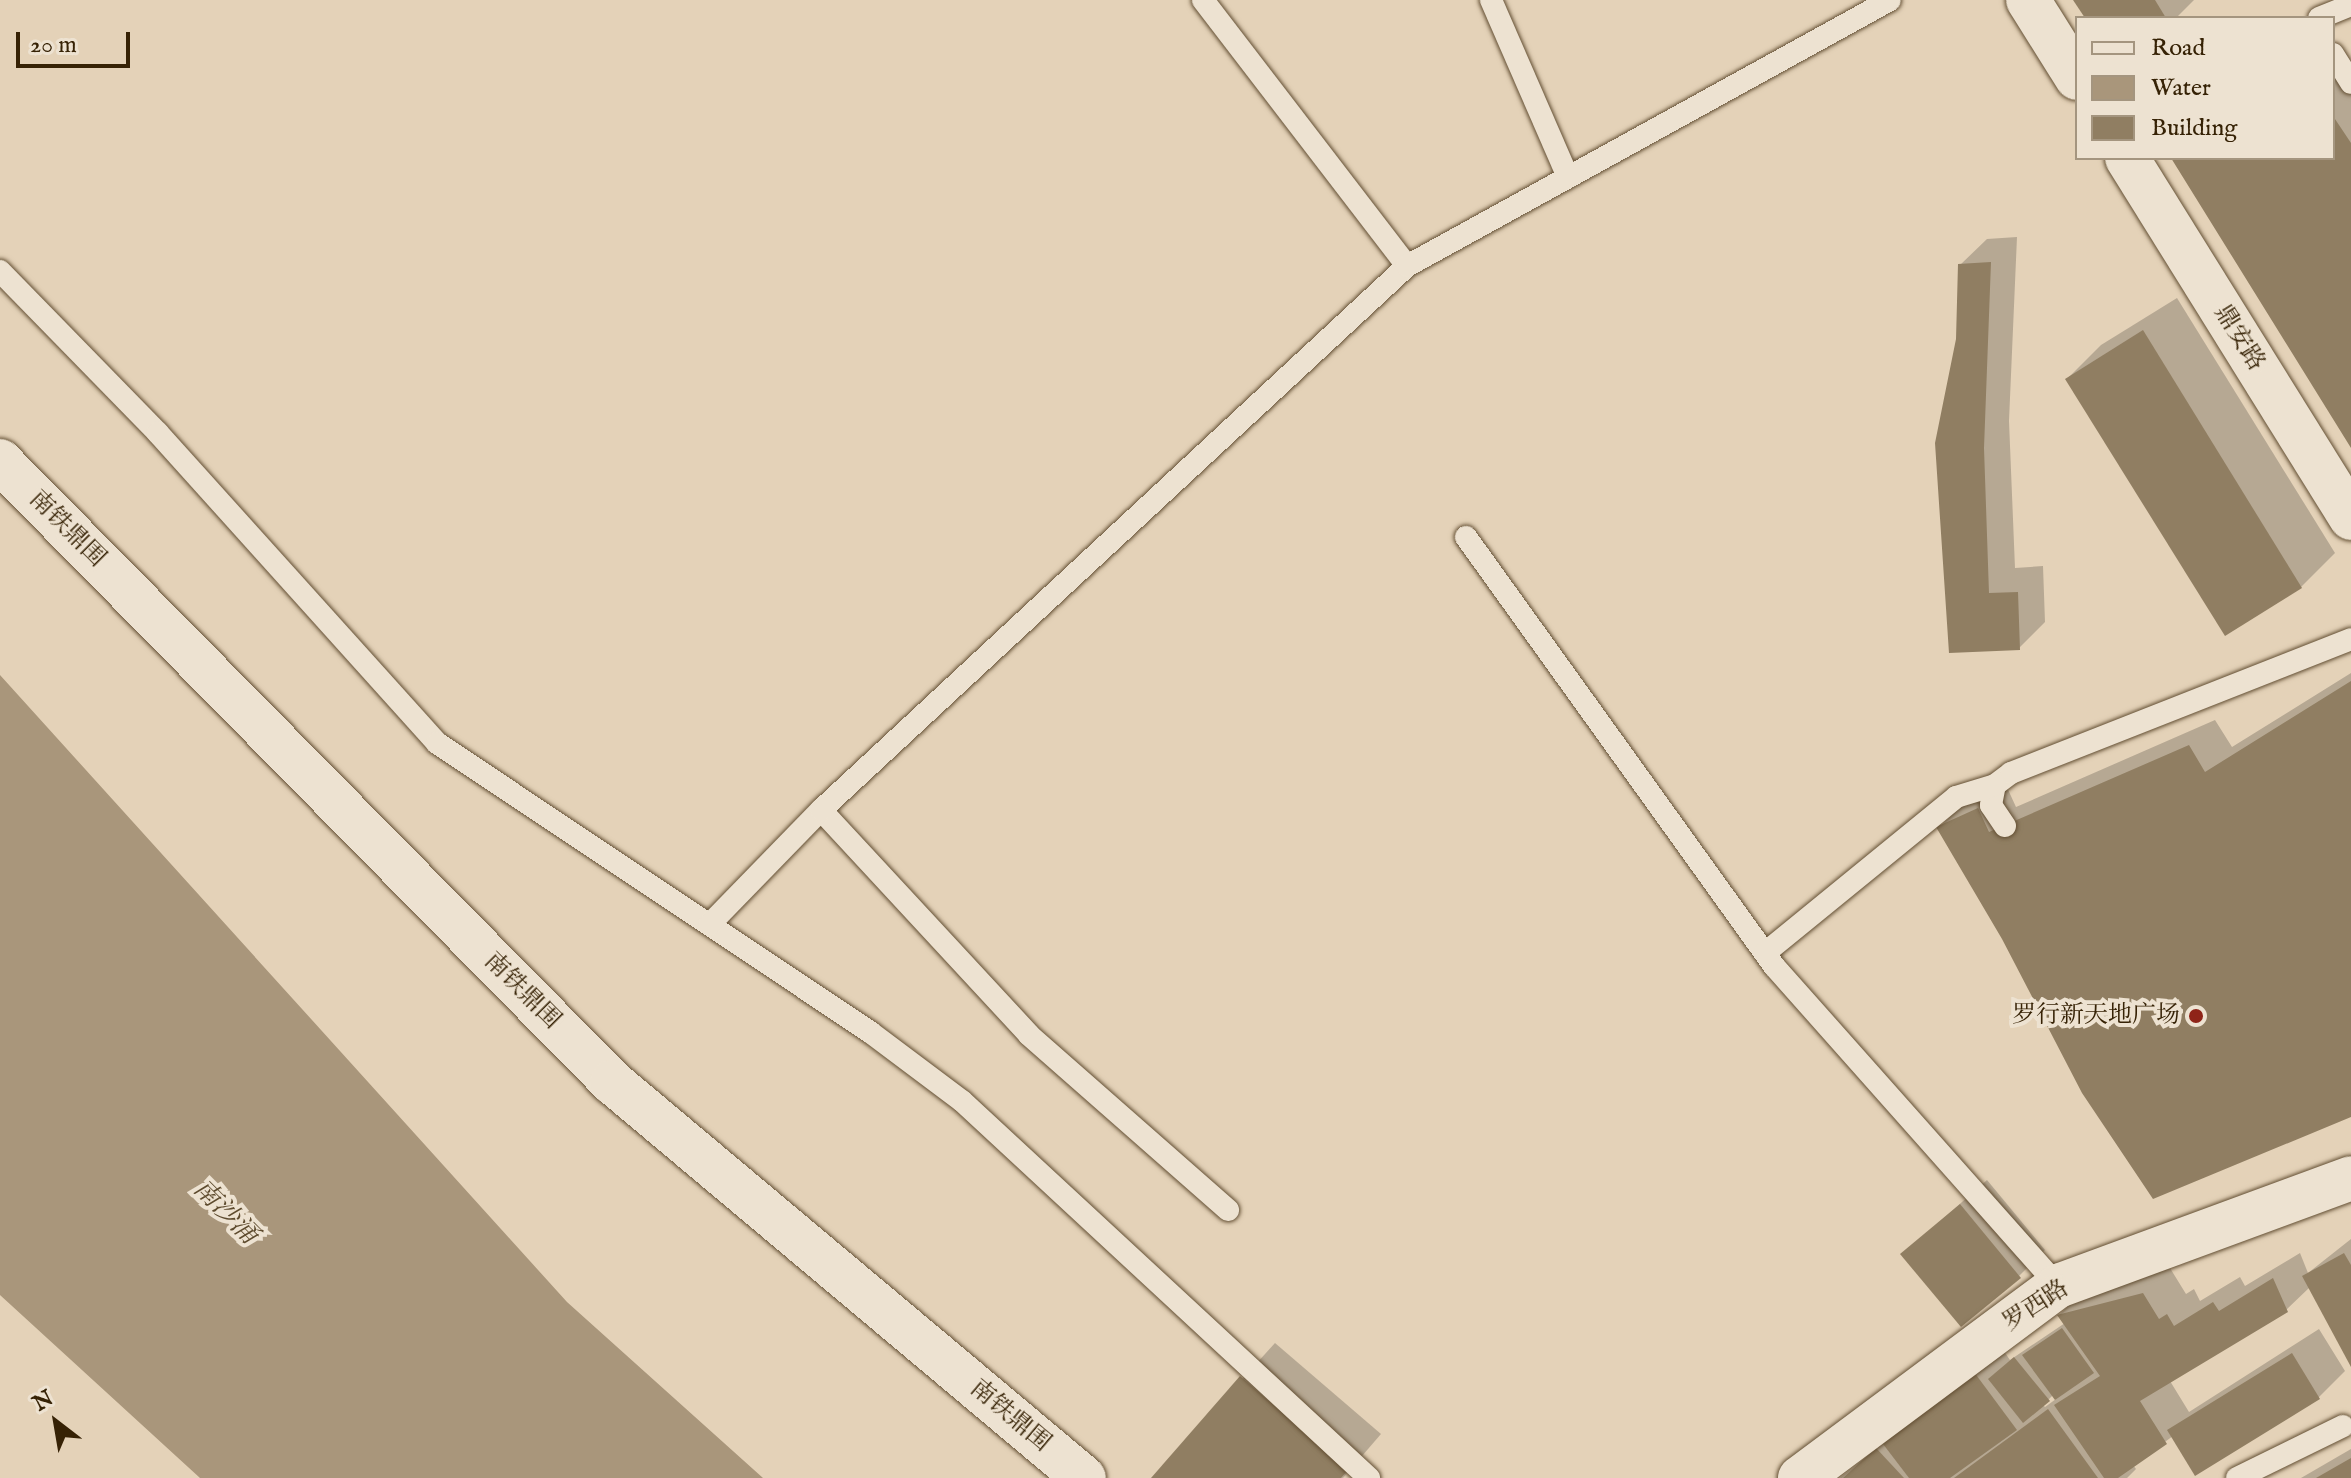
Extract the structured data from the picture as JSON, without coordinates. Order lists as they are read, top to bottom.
{
  "streets": {
    "street": ["鼎安路", "南铁鼎围", "罗西路"]
  },
  "water": ["南沙涌"],
  "places": ["罗行新天地广场"],
  "legend": ["Road", "Water", "Building"],
  "scale_bar": "20 m",
  "north": "top left"
}
